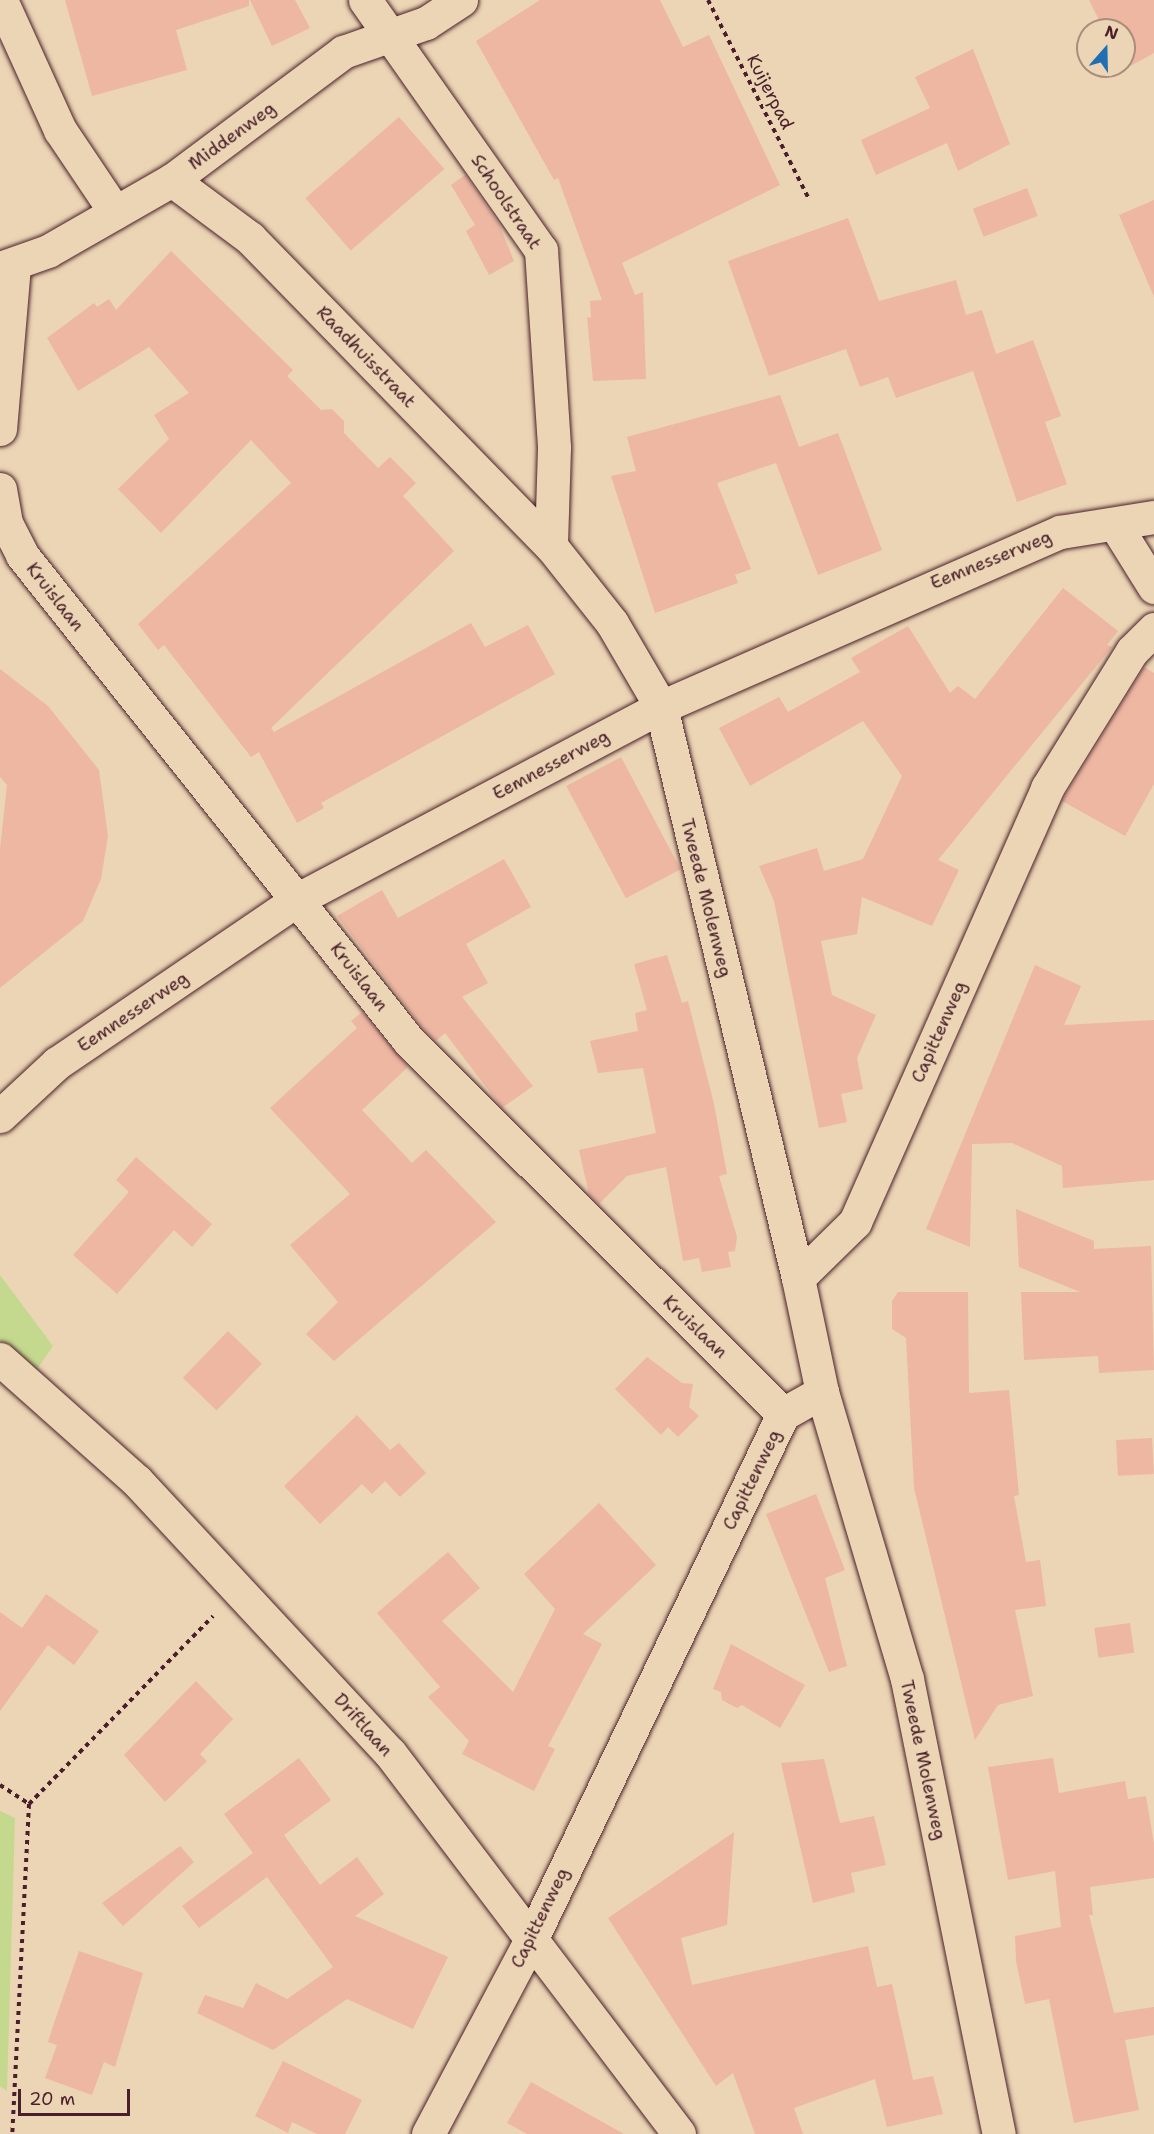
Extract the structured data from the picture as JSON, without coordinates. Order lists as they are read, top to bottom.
{
  "streets": {
    "street": [
      "Middenweg",
      "Schoolstraat",
      "Raadhuisstraat",
      "Eemnesserweg",
      "Kruislaan",
      "Tweede Molenweg",
      "Capittenweg",
      "Driftlaan"
    ],
    "path": ["Kuijerpad"]
  },
  "crossings": [
    ["Middenweg", "Schoolstraat"],
    ["Middenweg", "Raadhuisstraat"],
    ["Schoolstraat", "Raadhuisstraat"],
    ["Schoolstraat", "Tweede Molenweg"],
    ["Raadhuisstraat", "Tweede Molenweg"],
    ["Eemnesserweg", "Kruislaan"],
    ["Eemnesserweg", "Tweede Molenweg"],
    ["Kruislaan", "Capittenweg"],
    ["Tweede Molenweg", "Capittenweg"],
    ["Capittenweg", "Driftlaan"]
  ],
  "scale_bar": "20 m",
  "north": "top"
}
